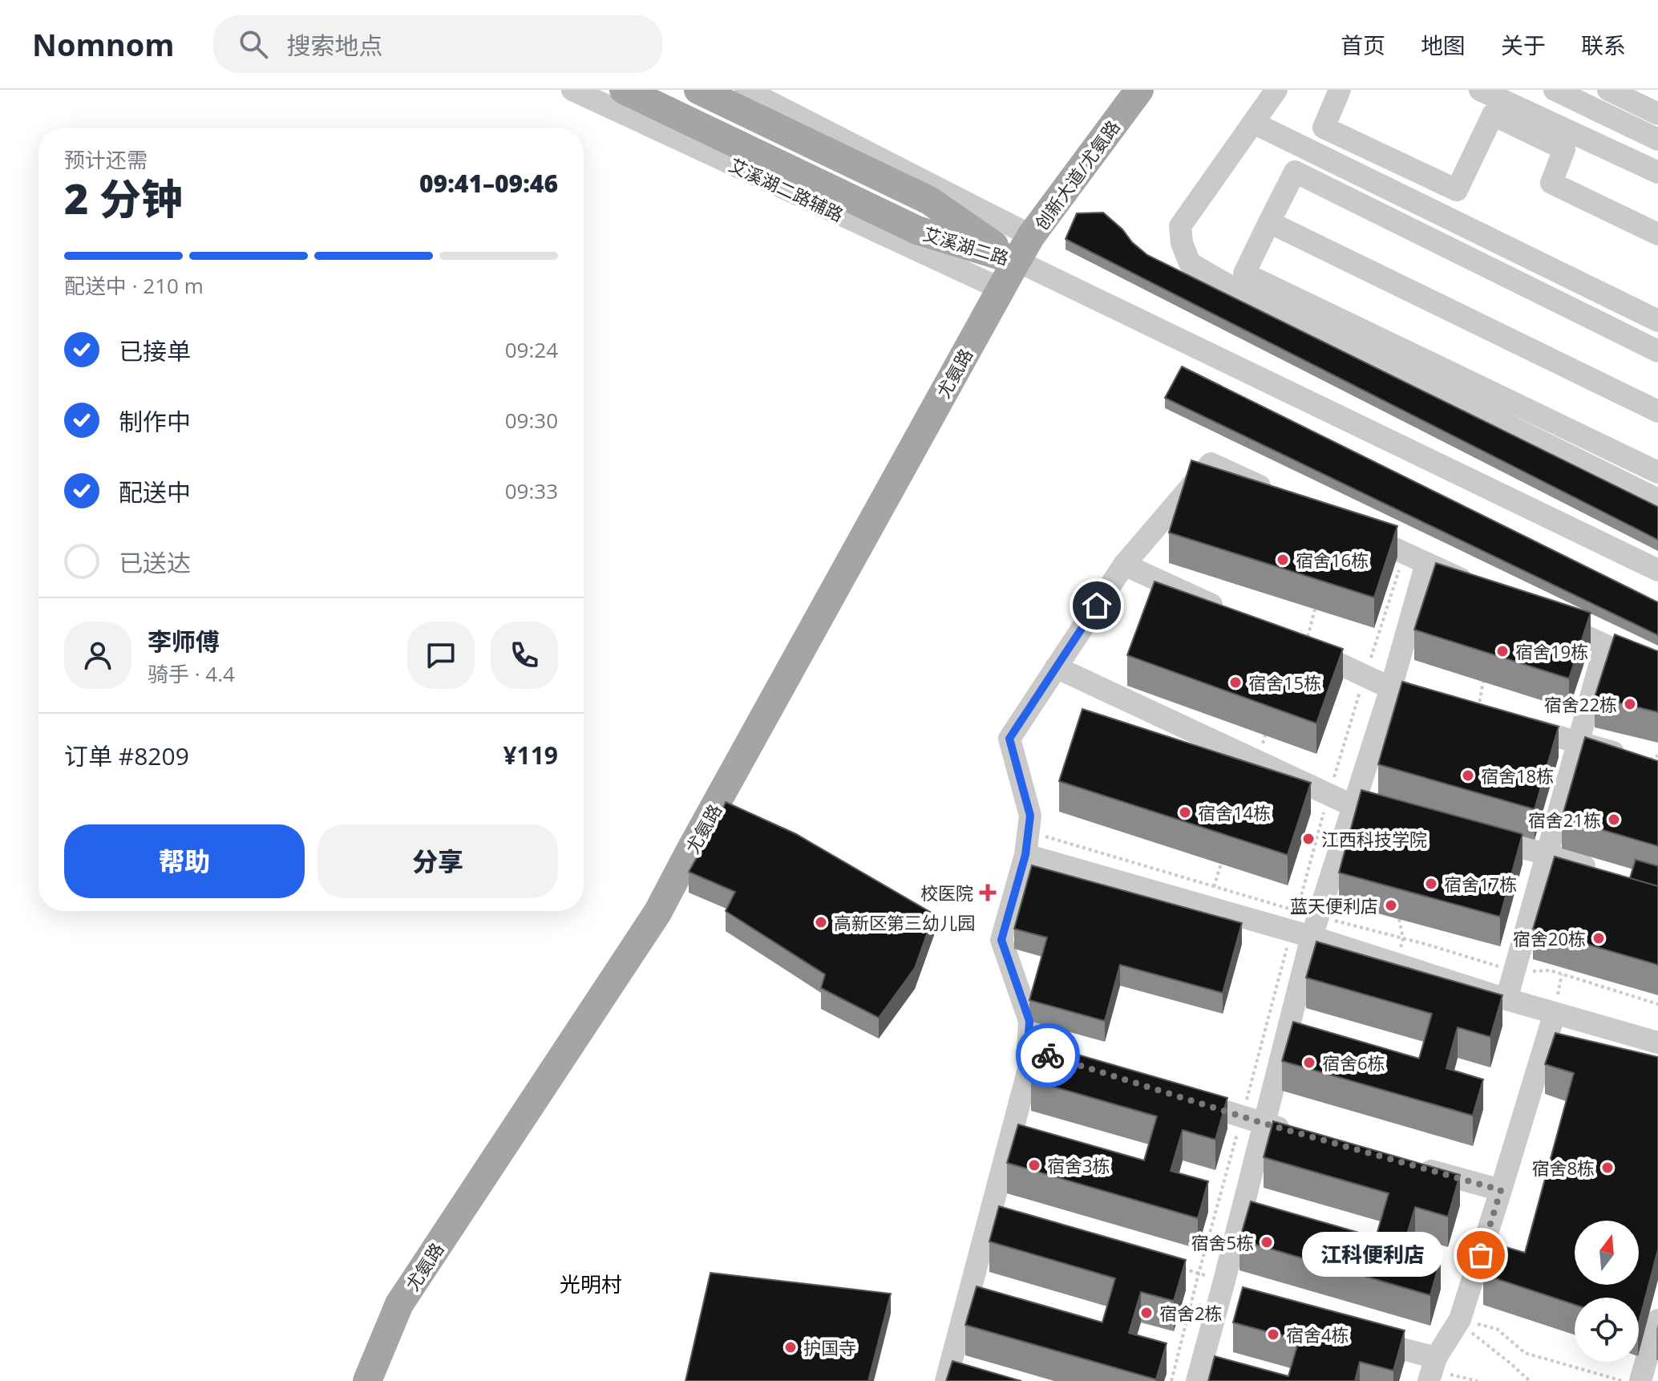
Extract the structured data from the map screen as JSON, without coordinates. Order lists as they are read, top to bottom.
{
  "streets": {
    "main road": ["创新大道/尤氨路", "艾溪湖二路", "尤氨路"],
    "street": ["艾溪湖二路辅路"]
  },
  "crossings": [
    ["创新大道/尤氨路", "艾溪湖二路"],
    ["创新大道/尤氨路", "尤氨路"],
    ["艾溪湖二路辅路", "尤氨路"],
    ["艾溪湖二路", "尤氨路"]
  ],
  "districts": ["光明村"],
  "places": {
    "other": [
      "宿舍16栋",
      "宿舍19栋",
      "宿舍15栋",
      "宿舍22栋",
      "宿舍18栋",
      "宿舍14栋",
      "宿舍21栋",
      "江西科技学院",
      "宿舍17栋",
      "蓝天便利店",
      "高新区第三幼儿园",
      "宿舍20栋",
      "宿舍6栋",
      "宿舍3栋",
      "宿舍8栋",
      "宿舍5栋",
      "江科便利店",
      "宿舍2栋",
      "宿舍4栋",
      "护国寺"
    ],
    "health": ["校医院"]
  },
  "north": "top",
  "page": {
    "header": "Nomnom",
    "search": "搜索地点",
    "nav": [
      "首页",
      "地图",
      "关于",
      "联系"
    ],
    "heading": ["2 分钟", "预计还需", "09:41–09:46"],
    "panel": [
      "李师傅",
      "骑手 · 4.4",
      "订单 #8209",
      "¥119"
    ],
    "bar": "配送中 · 210 m",
    "list": [
      ["已接单", "09:24"],
      ["制作中", "09:30"],
      ["配送中", "09:33"],
      "已送达"
    ],
    "buttons": ["帮助", "分享"],
    "bubble": "江科便利店"
  }
}
